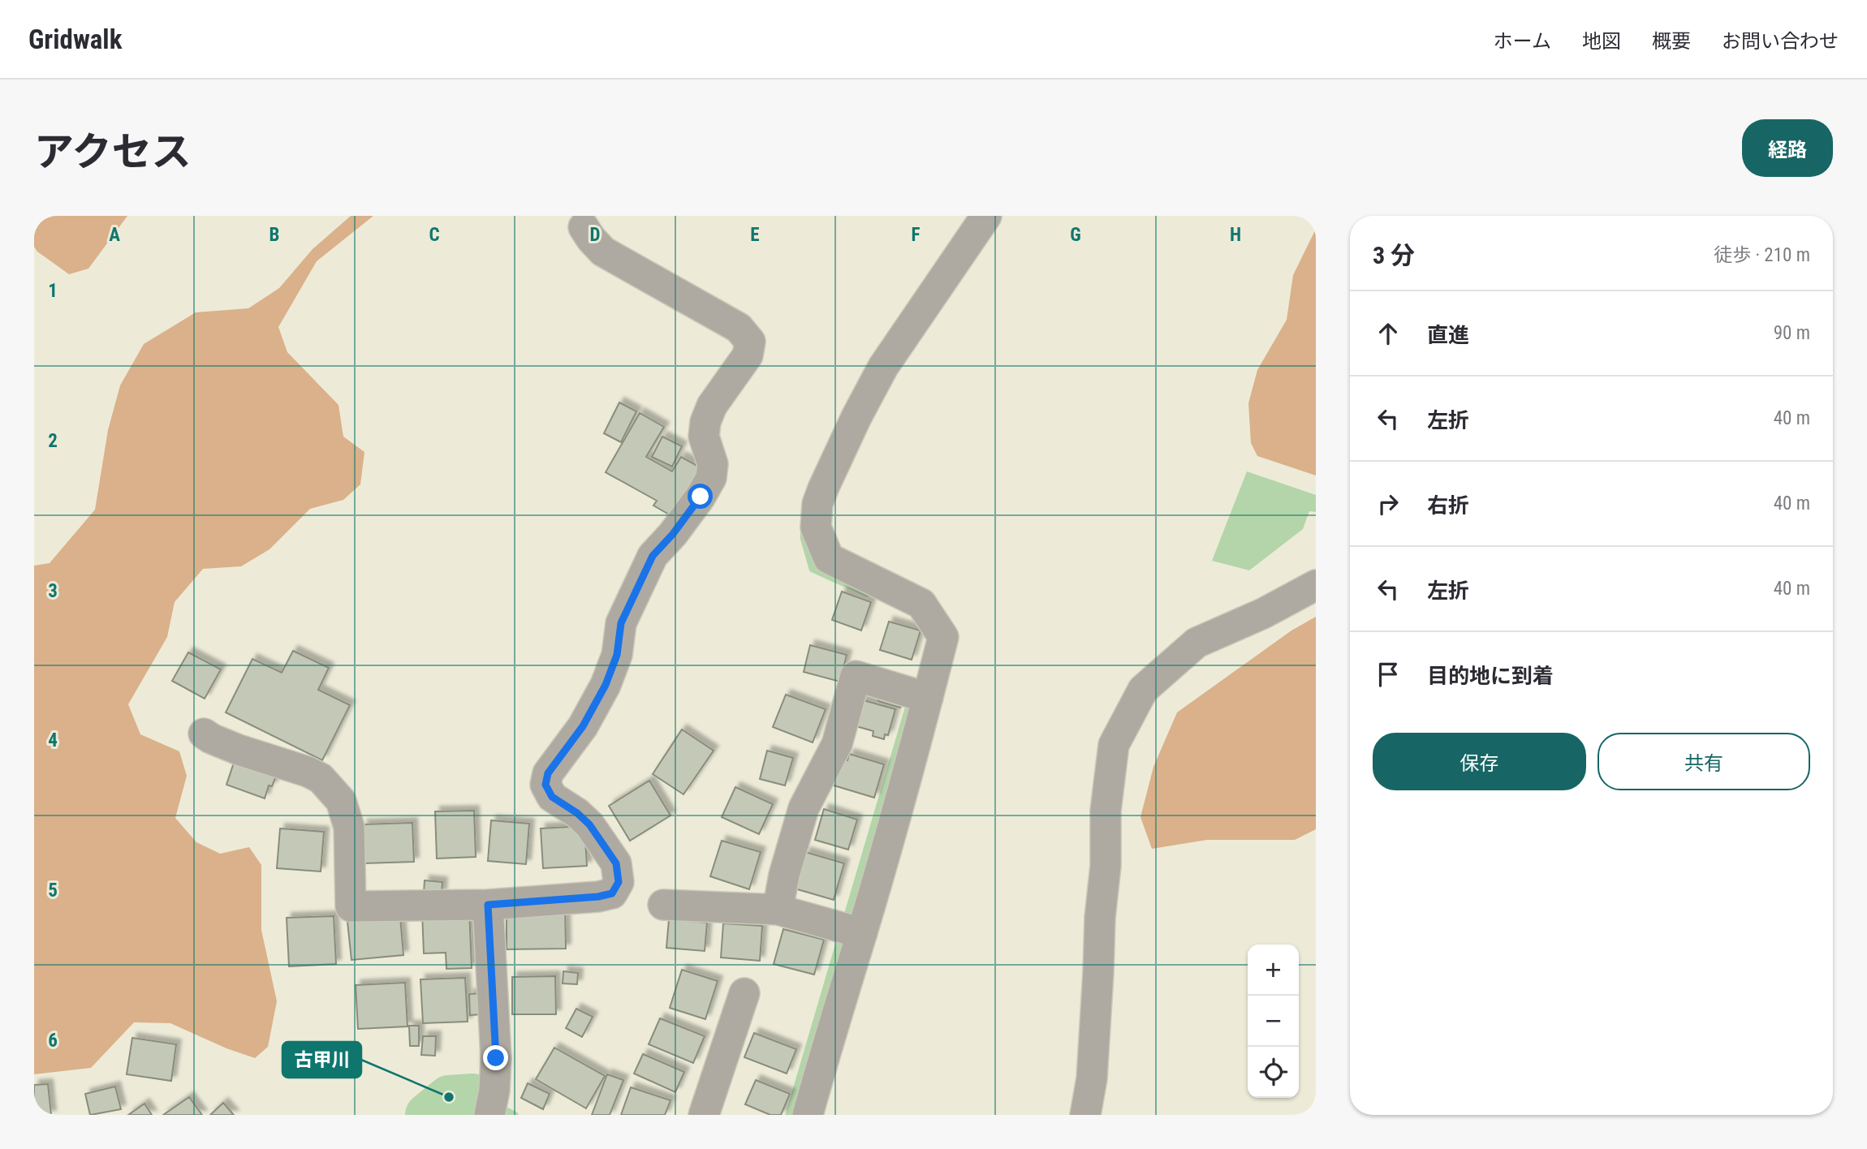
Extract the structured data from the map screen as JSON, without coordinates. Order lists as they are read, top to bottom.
{
  "places": ["古甲川"],
  "page": {
    "header": "Gridwalk",
    "nav": [
      "ホーム",
      "地図",
      "概要",
      "お問い合わせ"
    ],
    "title": "アクセス",
    "buttons": [
      "経路",
      ["保存", "共有"]
    ],
    "heading": ["3 分", "徒歩 · 210 m"],
    "list": [
      ["直進", "90 m"],
      ["左折", "40 m"],
      ["右折", "40 m"],
      ["左折", "40 m"],
      "目的地に到着"
    ],
    "map_buttons": ["+", "−"]
  },
  "grid": {
    "columns": [
      "A",
      "B",
      "C",
      "D",
      "E",
      "F",
      "G",
      "H"
    ],
    "rows": [
      "1",
      "2",
      "3",
      "4",
      "5",
      "6"
    ]
  }
}
